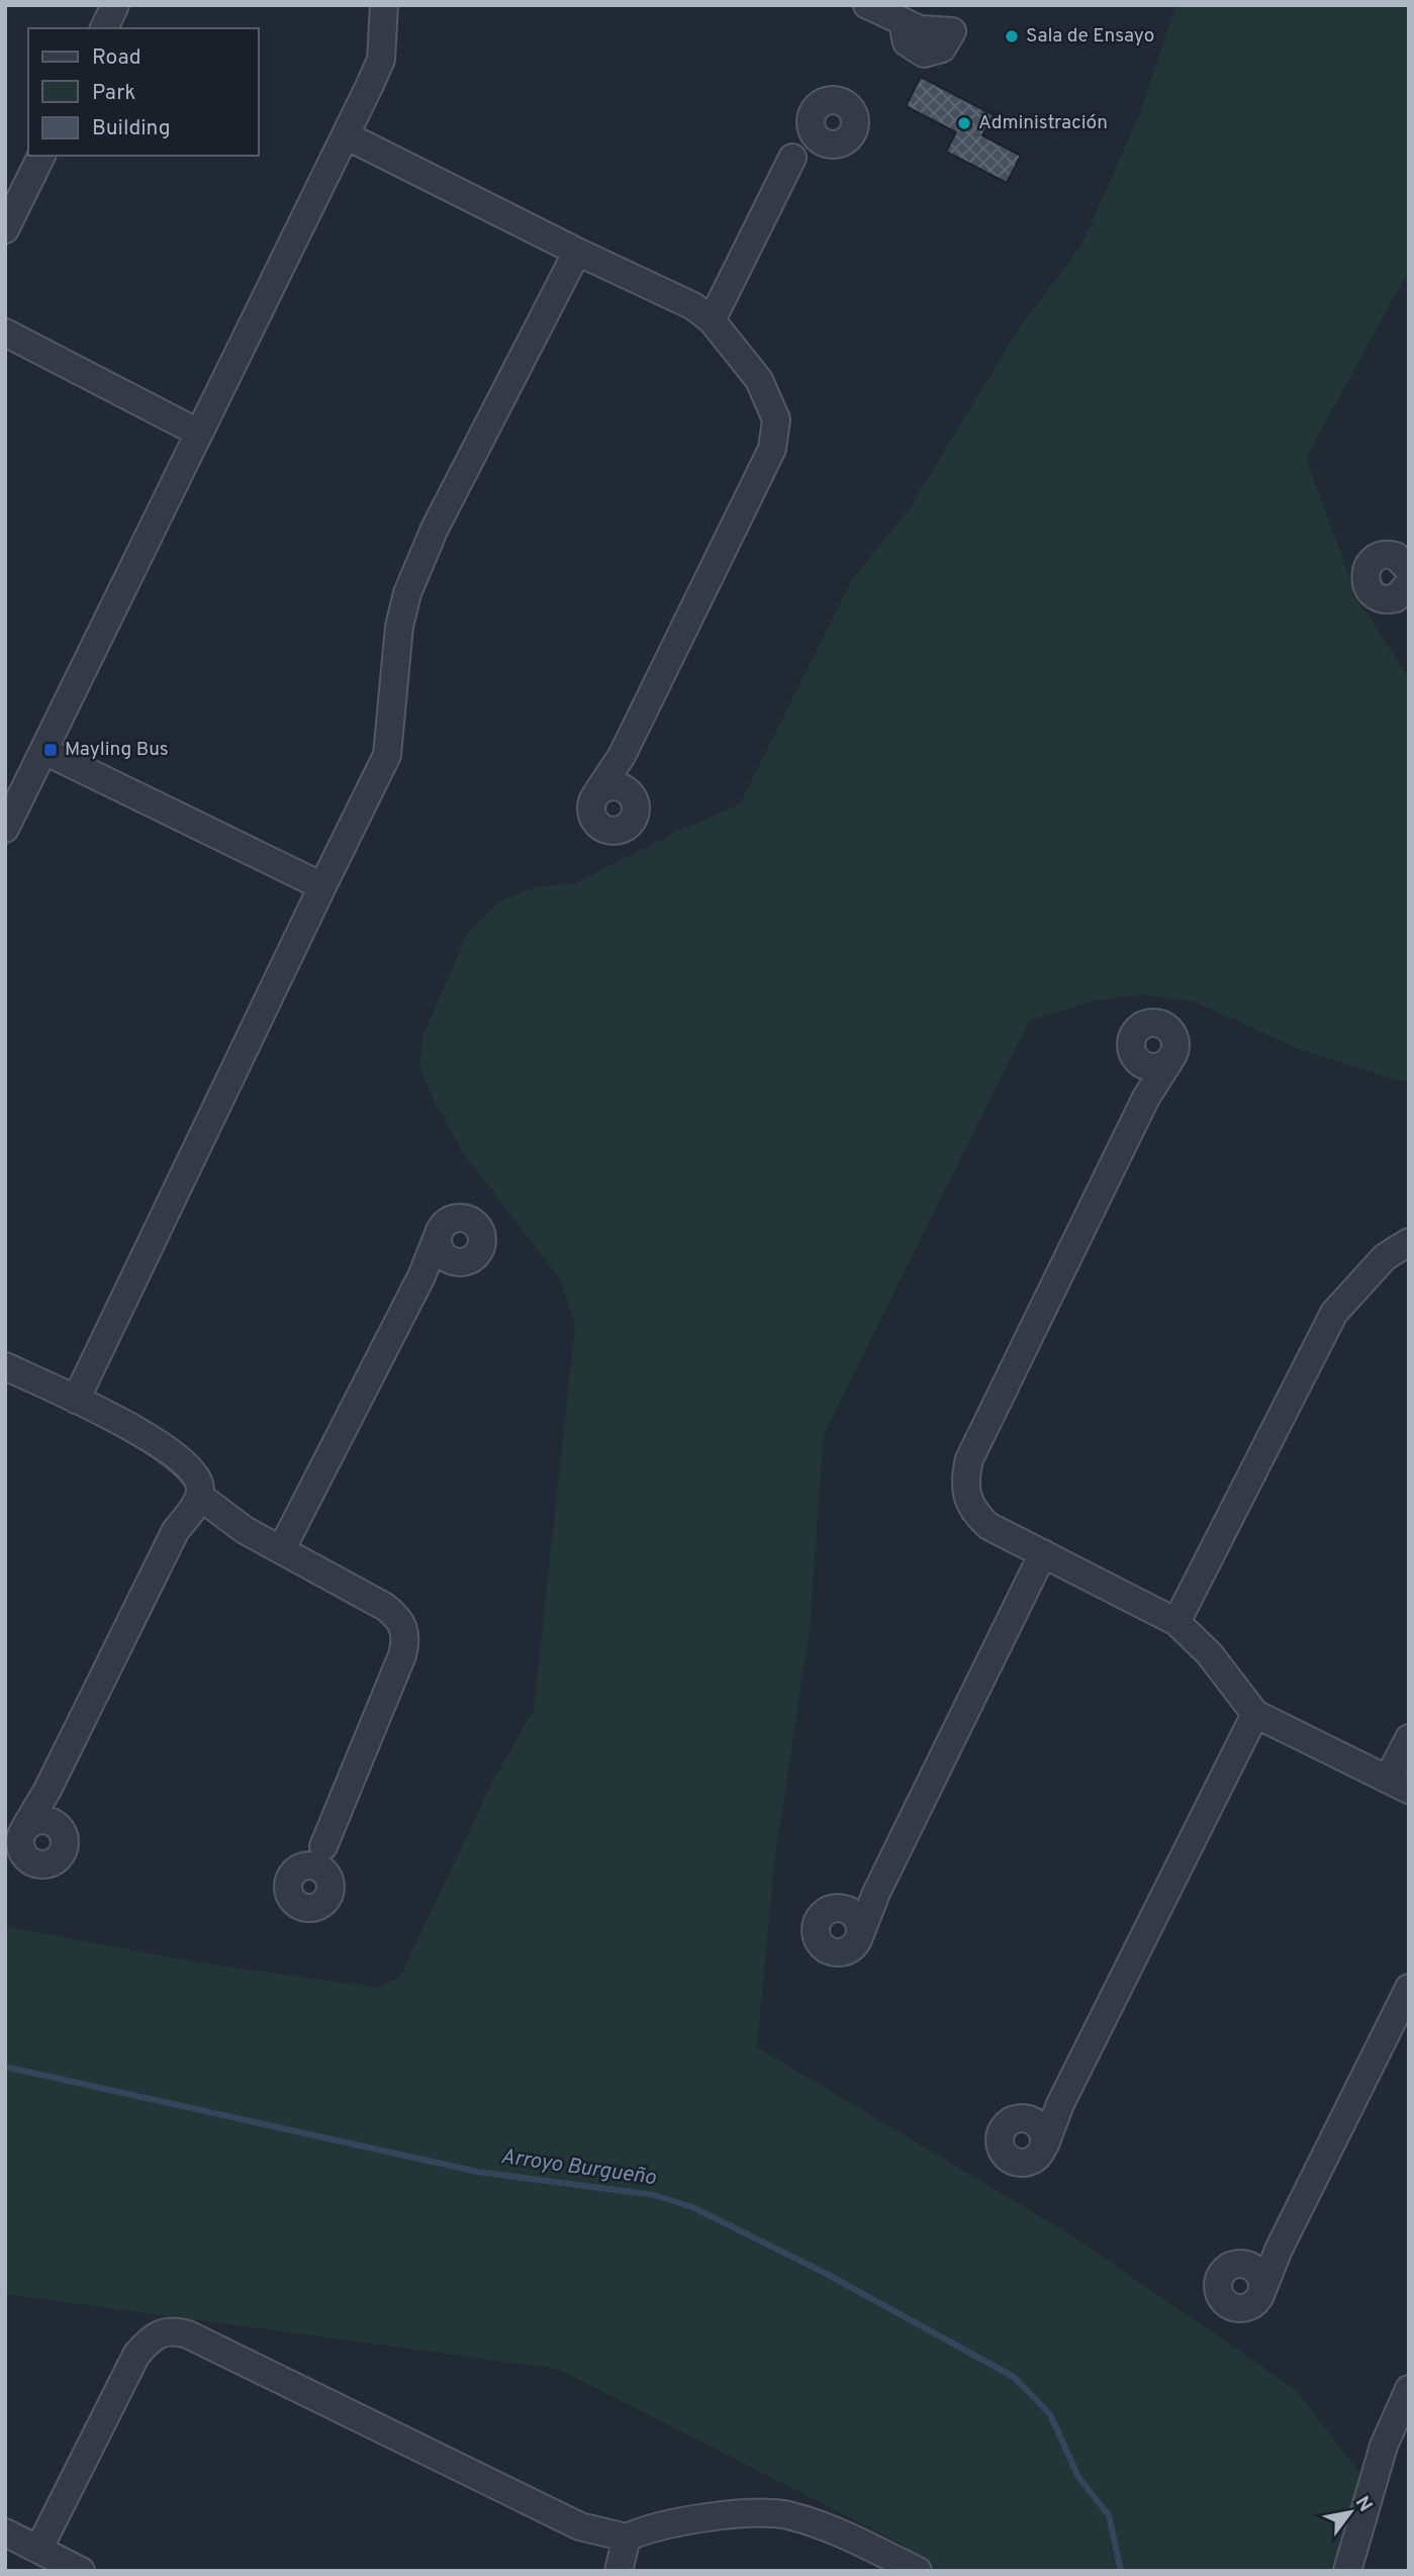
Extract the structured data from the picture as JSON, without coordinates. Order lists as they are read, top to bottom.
{
  "water": ["Arroyo Burgueño"],
  "places": {
    "other": ["Sala de Ensayo", "Administración"],
    "transit": ["Mayling Bus"]
  },
  "legend": ["Road", "Park", "Building"],
  "north": "top right"
}
